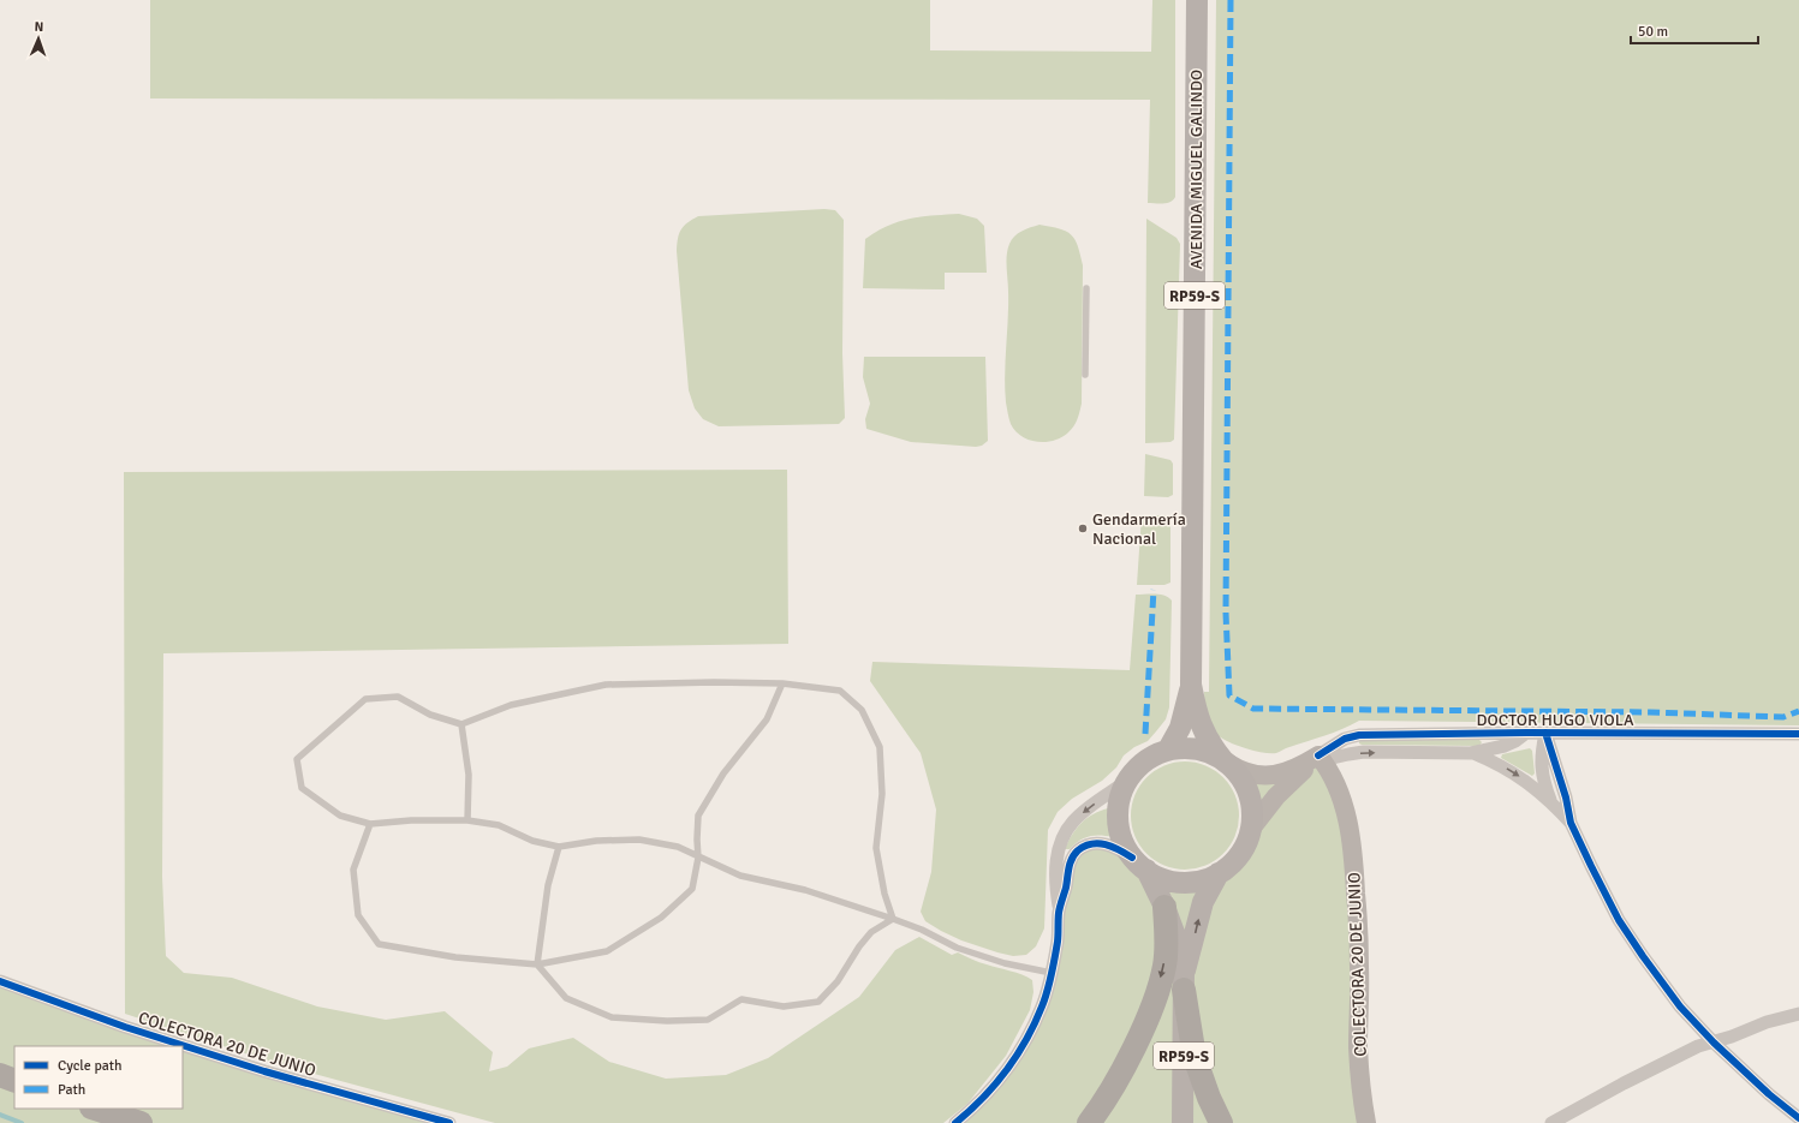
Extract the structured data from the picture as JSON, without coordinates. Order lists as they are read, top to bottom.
{
  "streets": {
    "main road": [
      "AVENIDA MIGUEL GALINDO",
      "RP59-S",
      "DOCTOR HUGO VIOLA",
      "COLECTORA 20 DE JUNIO"
    ]
  },
  "crossings": [
    ["AVENIDA MIGUEL GALINDO", "RP59-S"],
    ["AVENIDA MIGUEL GALINDO", "DOCTOR HUGO VIOLA"],
    ["RP59-S", "DOCTOR HUGO VIOLA"],
    ["DOCTOR HUGO VIOLA", "COLECTORA 20 DE JUNIO"]
  ],
  "places": ["Gendarmería Nacional"],
  "legend": ["Cycle path", "Path"],
  "scale_bar": "50 m",
  "north": "top"
}
